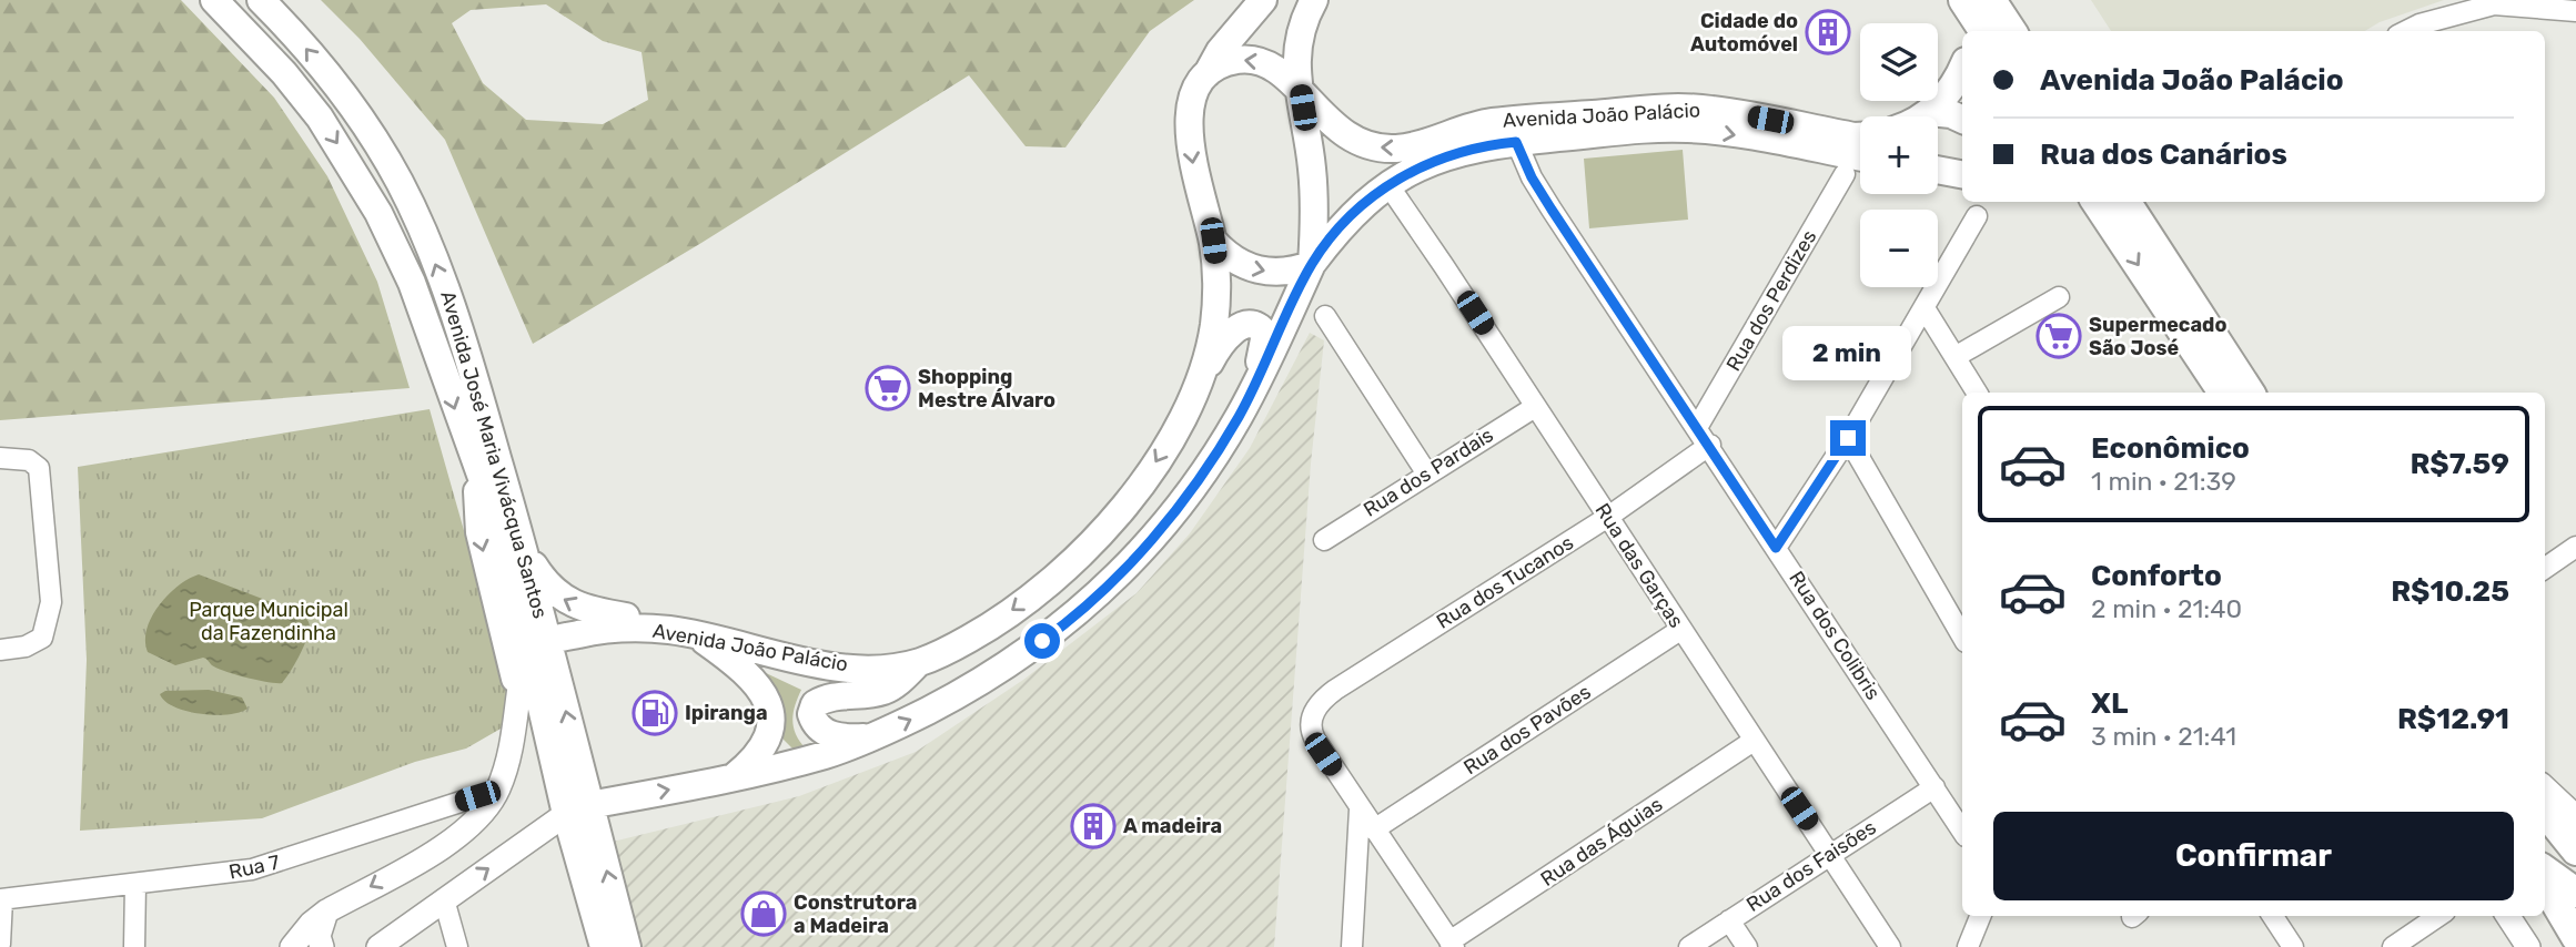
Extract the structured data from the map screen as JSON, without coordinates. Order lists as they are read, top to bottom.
{
  "streets": {
    "main road": ["Avenida João Palácio", "Avenida José Maria Vivácqua Santos"],
    "street": [
      "Rua dos Perdizes",
      "Rua dos Pardais",
      "Rua das Garças",
      "Rua dos Tucanos",
      "Rua dos Colibris",
      "Rua dos Pavões",
      "Rua das Águias",
      "Rua dos Faisões",
      "Rua 7"
    ]
  },
  "crossings": [
    ["Avenida João Palácio", "Avenida José Maria Vivácqua Santos"],
    ["Avenida João Palácio", "Rua das Garças"],
    ["Avenida João Palácio", "Rua dos Colibris"],
    ["Rua dos Perdizes", "Rua dos Colibris"],
    ["Rua dos Pardais", "Rua das Garças"],
    ["Rua das Garças", "Rua dos Tucanos"],
    ["Rua das Garças", "Rua dos Pavões"],
    ["Rua das Garças", "Rua das Águias"],
    ["Rua das Garças", "Rua dos Faisões"],
    ["Rua dos Tucanos", "Rua dos Colibris"],
    ["Rua dos Colibris", "Rua dos Faisões"]
  ],
  "parks": ["Parque Municipal da Fazendinha"],
  "places": {
    "building": ["Cidade do Automóvel", "A madeira"],
    "supermarket": ["Supermecado São José", "Shopping Mestre Álvaro"],
    "fuel station": ["Ipiranga"],
    "shop": ["Construtora a Madeira"]
  },
  "page": {
    "map_buttons": ["+", "−"],
    "banner": ["Avenida João Palácio", "Rua dos Canários"],
    "bubble": "2 min",
    "list": [
      {
        "name": "Econômico",
        "note": "1 min · 21:39",
        "value": "R$7.59"
      },
      {
        "name": "Conforto",
        "note": "2 min · 21:40",
        "value": "R$10.25"
      },
      {
        "name": "XL",
        "note": "3 min · 21:41",
        "value": "R$12.91"
      }
    ],
    "buttons": "Confirmar"
  }
}
